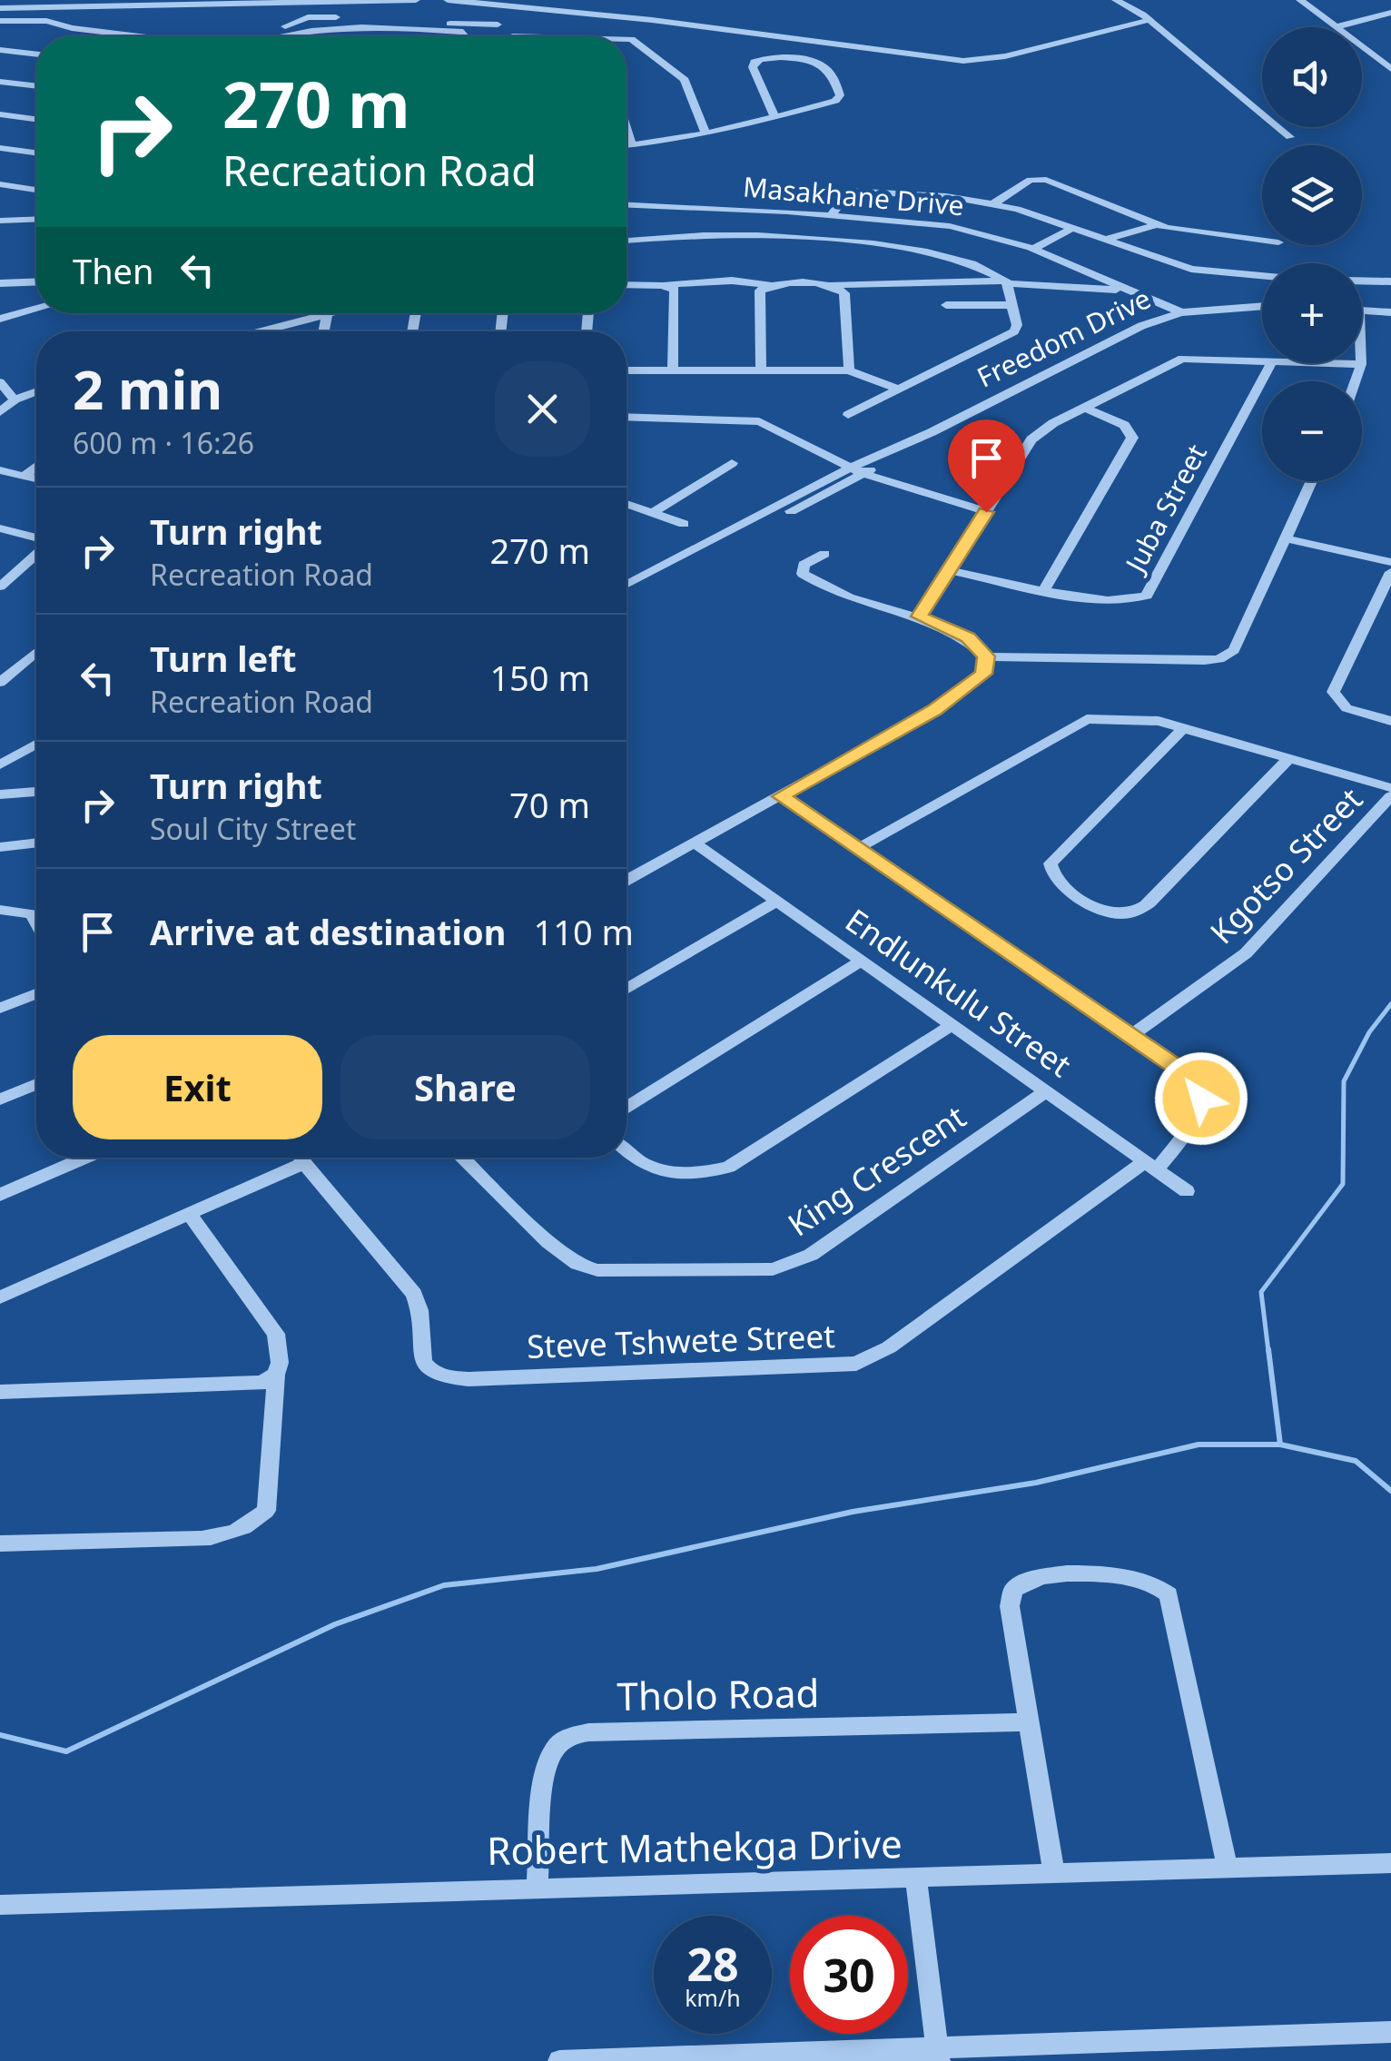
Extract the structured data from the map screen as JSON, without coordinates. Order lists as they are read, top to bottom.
{
  "streets": {
    "street": [
      "Masakhane Drive",
      "Freedom Drive",
      "Juba Street",
      "Kgotso Street",
      "Endlunkulu Street",
      "King Crescent",
      "Steve Tshwete Street",
      "Tholo Road",
      "Robert Mathekga Drive"
    ]
  },
  "crossings": [
    ["Masakhane Drive", "Freedom Drive"],
    ["Endlunkulu Street", "King Crescent"],
    ["Endlunkulu Street", "Steve Tshwete Street"],
    ["Tholo Road", "Robert Mathekga Drive"]
  ],
  "page": {
    "map_buttons": ["+", "−"],
    "turn": ["270 m", "Recreation Road"],
    "then": "Then",
    "heading": ["2 min", "600 m · 16:26"],
    "list": [
      {
        "name": "Turn right",
        "note": "Recreation Road",
        "value": "270 m"
      },
      {
        "name": "Turn left",
        "note": "Recreation Road",
        "value": "150 m"
      },
      {
        "name": "Turn right",
        "note": "Soul City Street",
        "value": "70 m"
      },
      {
        "name": "Arrive at destination",
        "value": "110 m"
      }
    ],
    "buttons": ["Exit", "Share"],
    "speed": "28 km/h",
    "limit": "30"
  }
}
